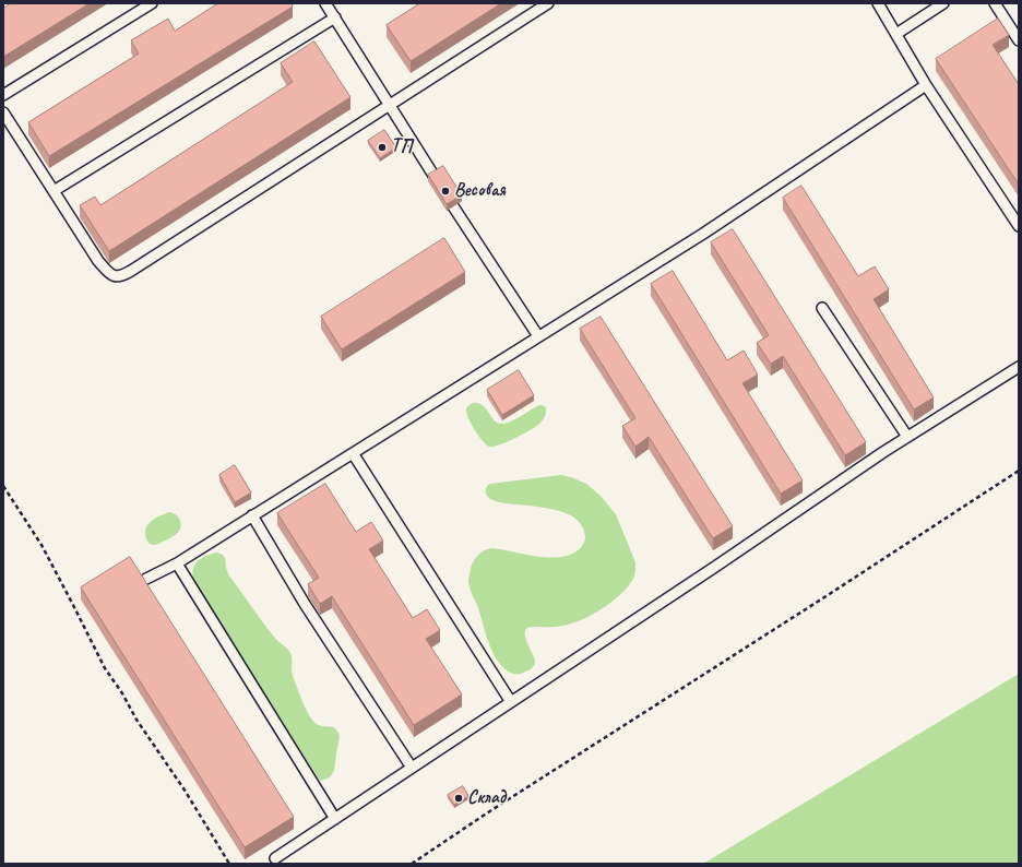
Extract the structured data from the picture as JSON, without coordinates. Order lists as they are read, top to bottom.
{
  "places": ["ТП", "Весовая", "Склад"]
}
